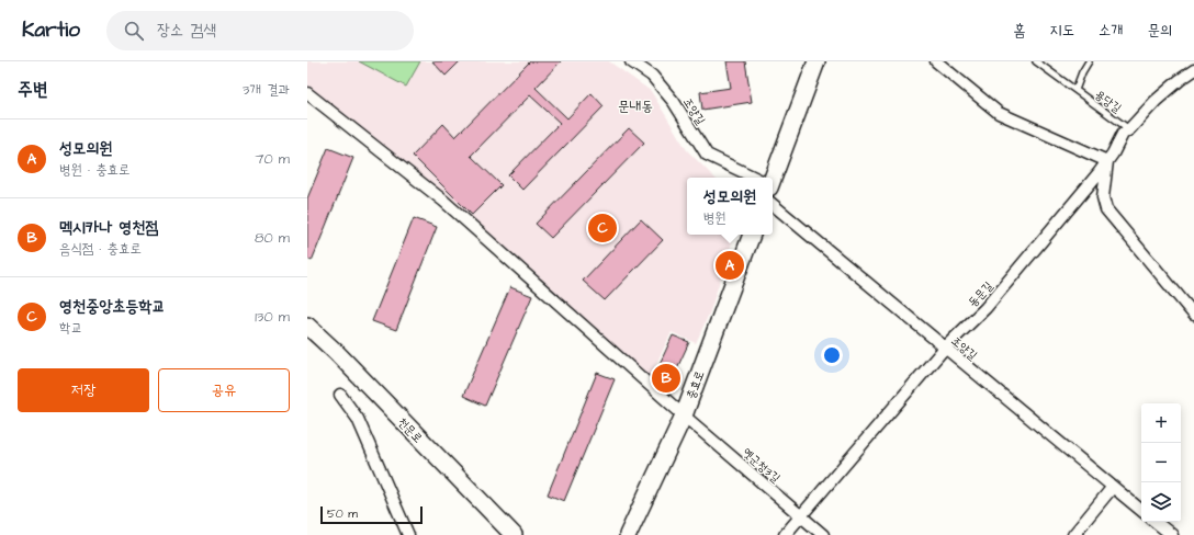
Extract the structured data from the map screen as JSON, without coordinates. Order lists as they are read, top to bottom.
{
  "streets": {
    "street": [
      "조양길",
      "동문길",
      "충효로",
      "천문로",
      "옛군청3길"
    ],
    "lane": ["용당길"]
  },
  "crossings": [
    ["용당길", "동문길"],
    ["조양길", "동문길"],
    ["동문길", "옛군청3길"],
    ["충효로", "옛군청3길"]
  ],
  "districts": ["문내동"],
  "scale_bar": "50 m",
  "page": {
    "header": "Kartio",
    "search": "장소 검색",
    "nav": [
      "홈",
      "지도",
      "소개",
      "문의"
    ],
    "heading": ["주변", "3개 결과"],
    "list": [
      {
        "mark": "A",
        "name": "성모의원",
        "note": "병원 · 충효로",
        "value": "70 m"
      },
      {
        "mark": "B",
        "name": "멕시카나 영천점",
        "note": "음식점 · 충효로",
        "value": "80 m"
      },
      {
        "mark": "C",
        "name": "영천중앙초등학교",
        "note": "학교",
        "value": "130 m"
      }
    ],
    "popup": ["성모의원", "병원"],
    "pins": ["C", "A", "B"],
    "buttons": ["저장", "공유"],
    "map_buttons": ["+", "−"],
    "scale": "50 m"
  }
}
